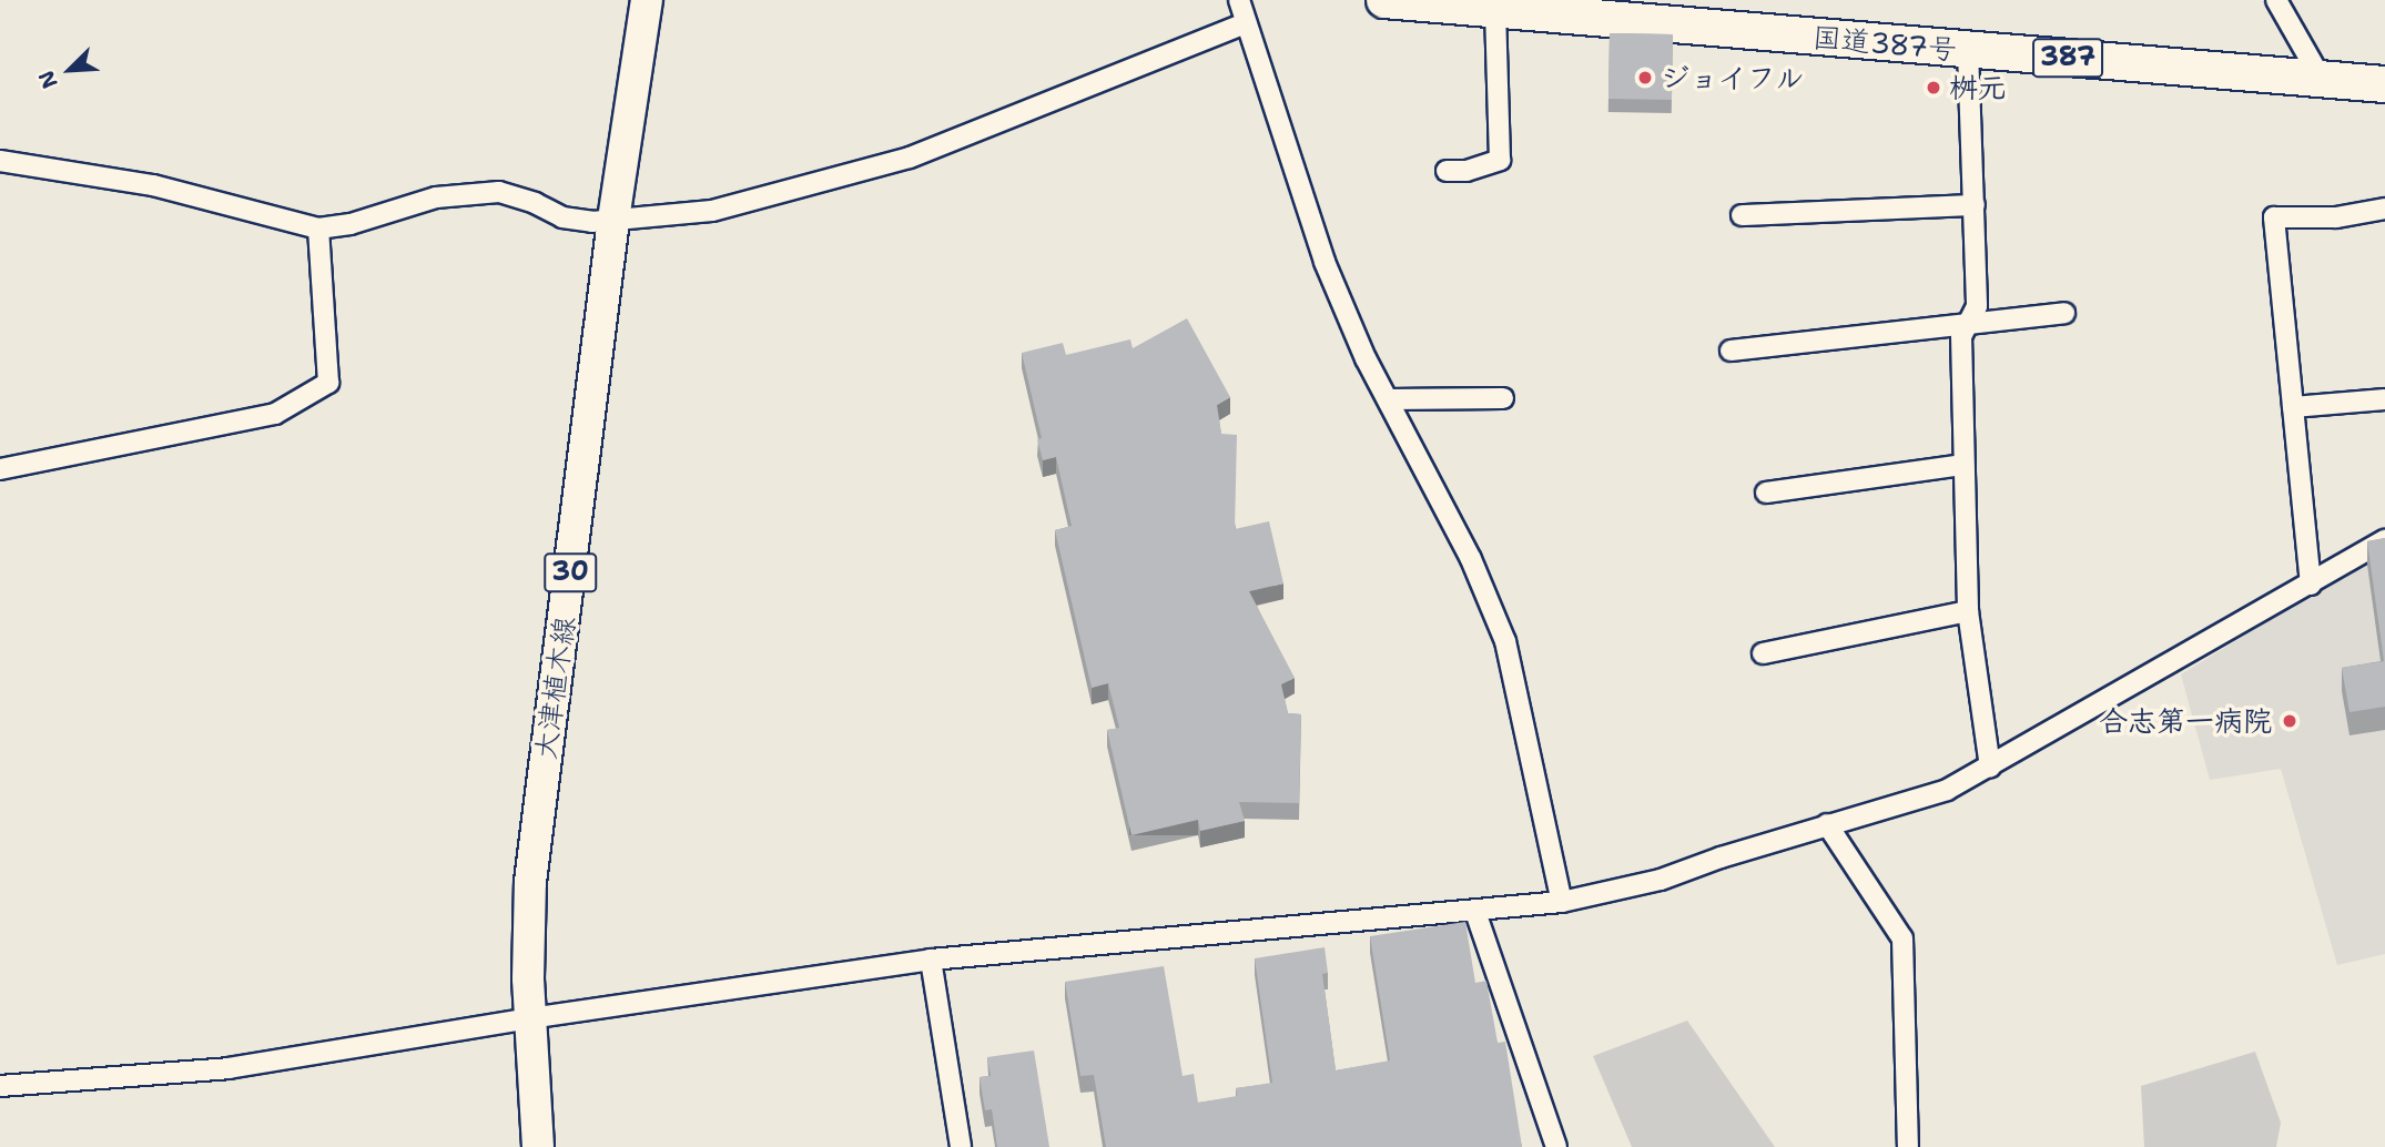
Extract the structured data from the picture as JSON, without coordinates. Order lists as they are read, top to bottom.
{
  "streets": {
    "highway": ["国道387号", "387"],
    "main road": ["30", "大津植木線"]
  },
  "places": ["ジョイフル", "桝元", "合志第一病院"],
  "north": "bottom left"
}
